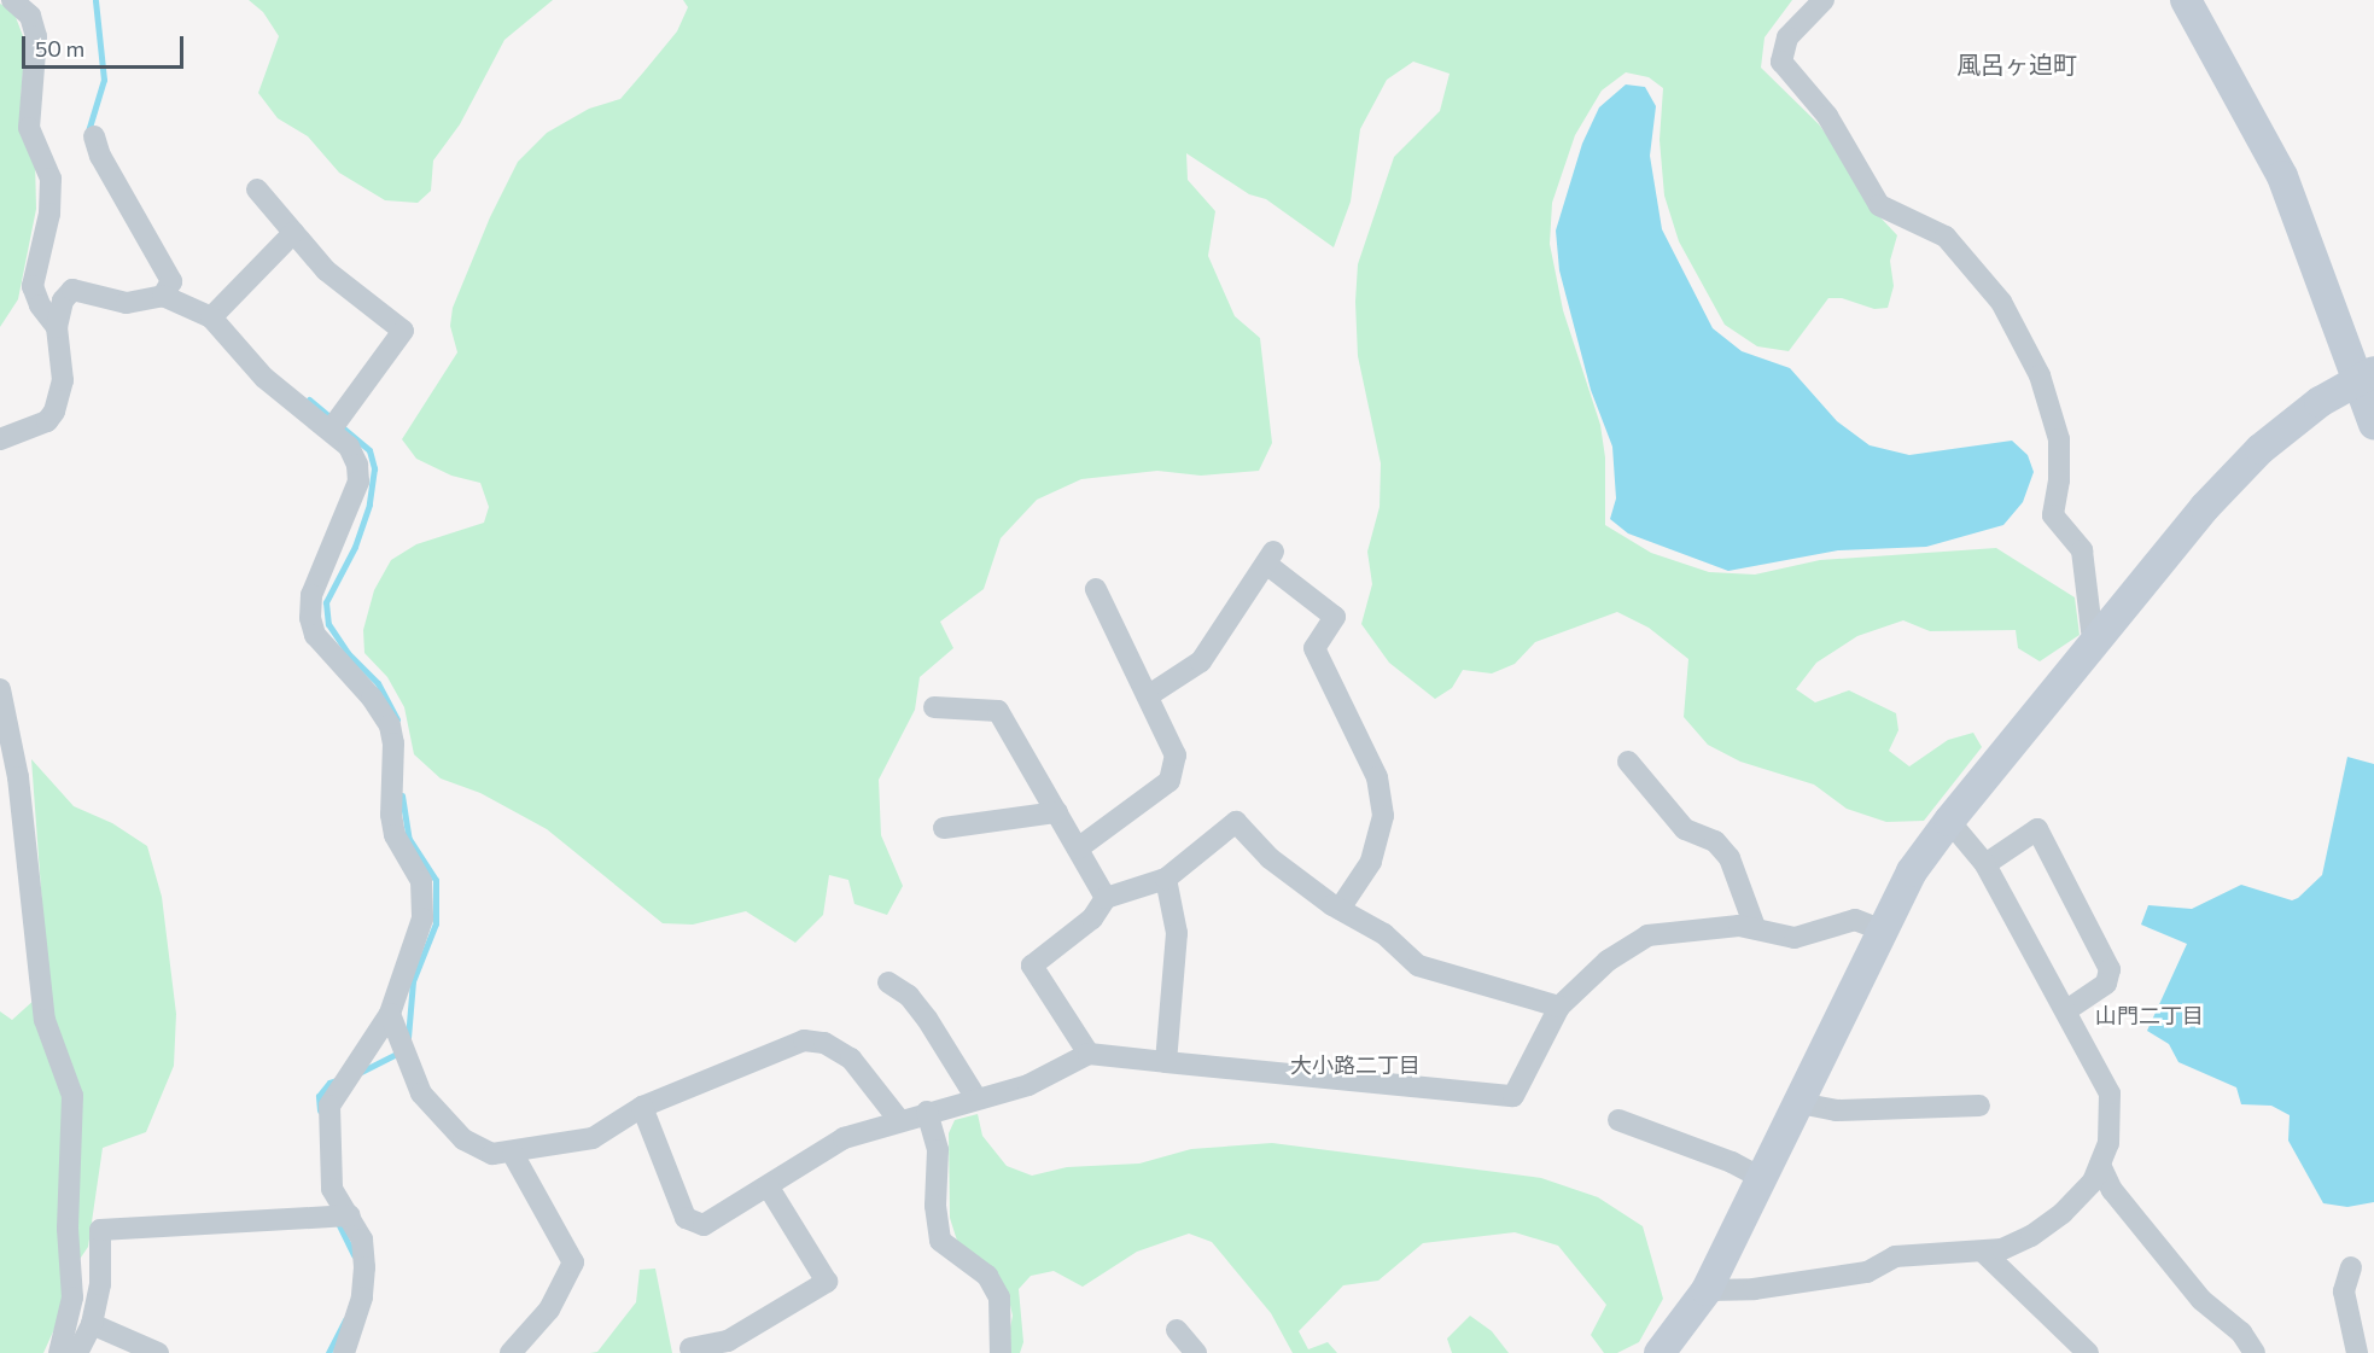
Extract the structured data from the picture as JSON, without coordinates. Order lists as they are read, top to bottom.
{
  "districts": ["風呂ヶ迫町", "山門二丁目", "大小路二丁目"],
  "scale_bar": "50 m"
}
